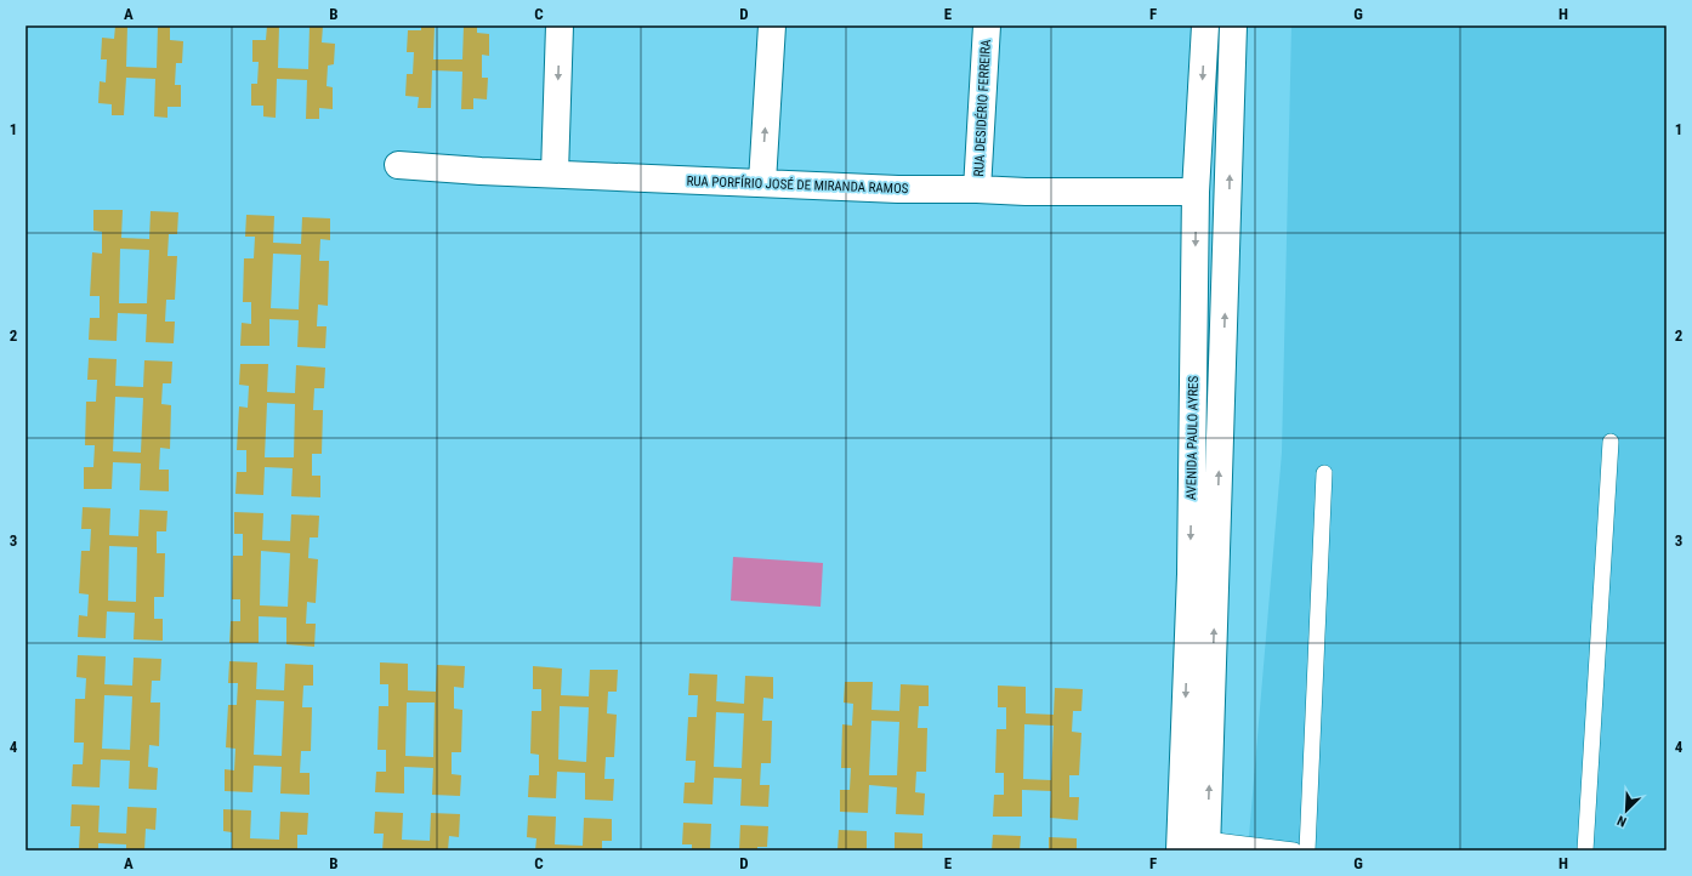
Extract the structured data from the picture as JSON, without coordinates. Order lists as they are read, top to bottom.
{
  "streets": {
    "main road": ["RUA DESIDÉRIO FERREIRA", "RUA PORFÍRIO JOSÉ DE MIRANDA RAMOS", "AVENIDA PAULO AYRES"]
  },
  "crossings": [
    ["RUA DESIDÉRIO FERREIRA", "RUA PORFÍRIO JOSÉ DE MIRANDA RAMOS"],
    ["RUA PORFÍRIO JOSÉ DE MIRANDA RAMOS", "AVENIDA PAULO AYRES"]
  ],
  "north": "bottom left",
  "grid": {
    "columns": [
      "A",
      "B",
      "C",
      "D",
      "E",
      "F",
      "G",
      "H"
    ],
    "rows": [
      "1",
      "2",
      "3",
      "4"
    ]
  }
}
